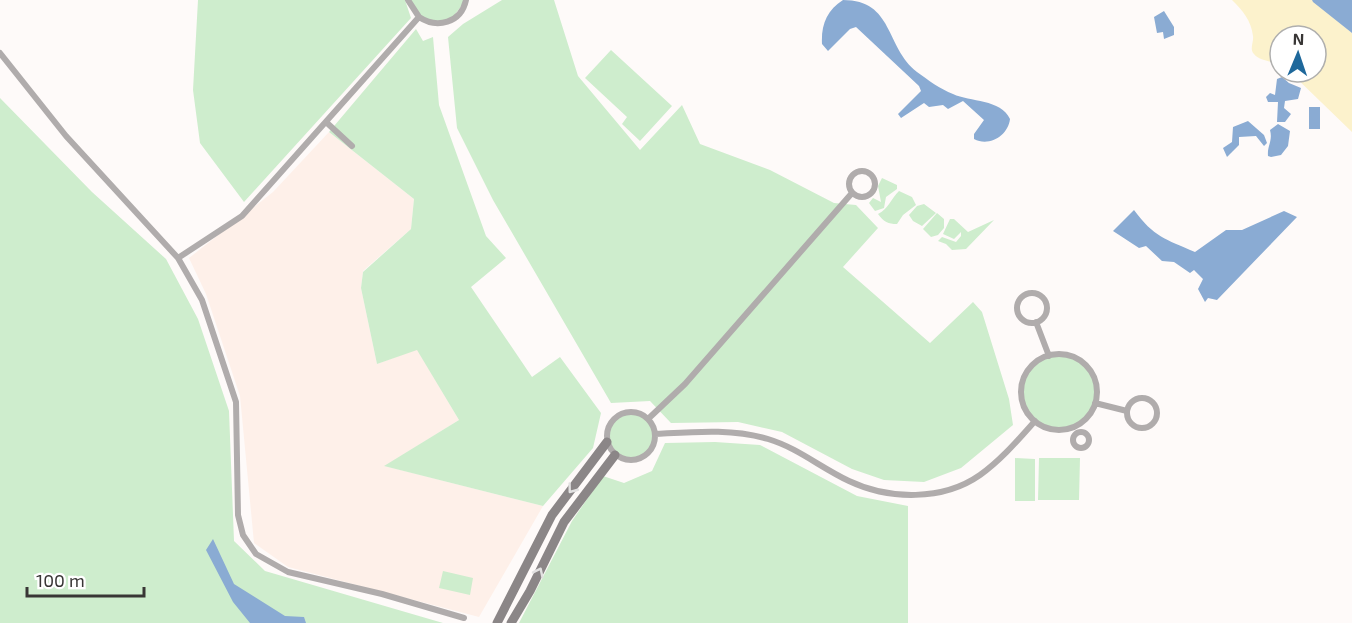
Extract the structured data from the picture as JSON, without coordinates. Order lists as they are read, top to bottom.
{
  "scale_bar": "100 m",
  "north": "top"
}
